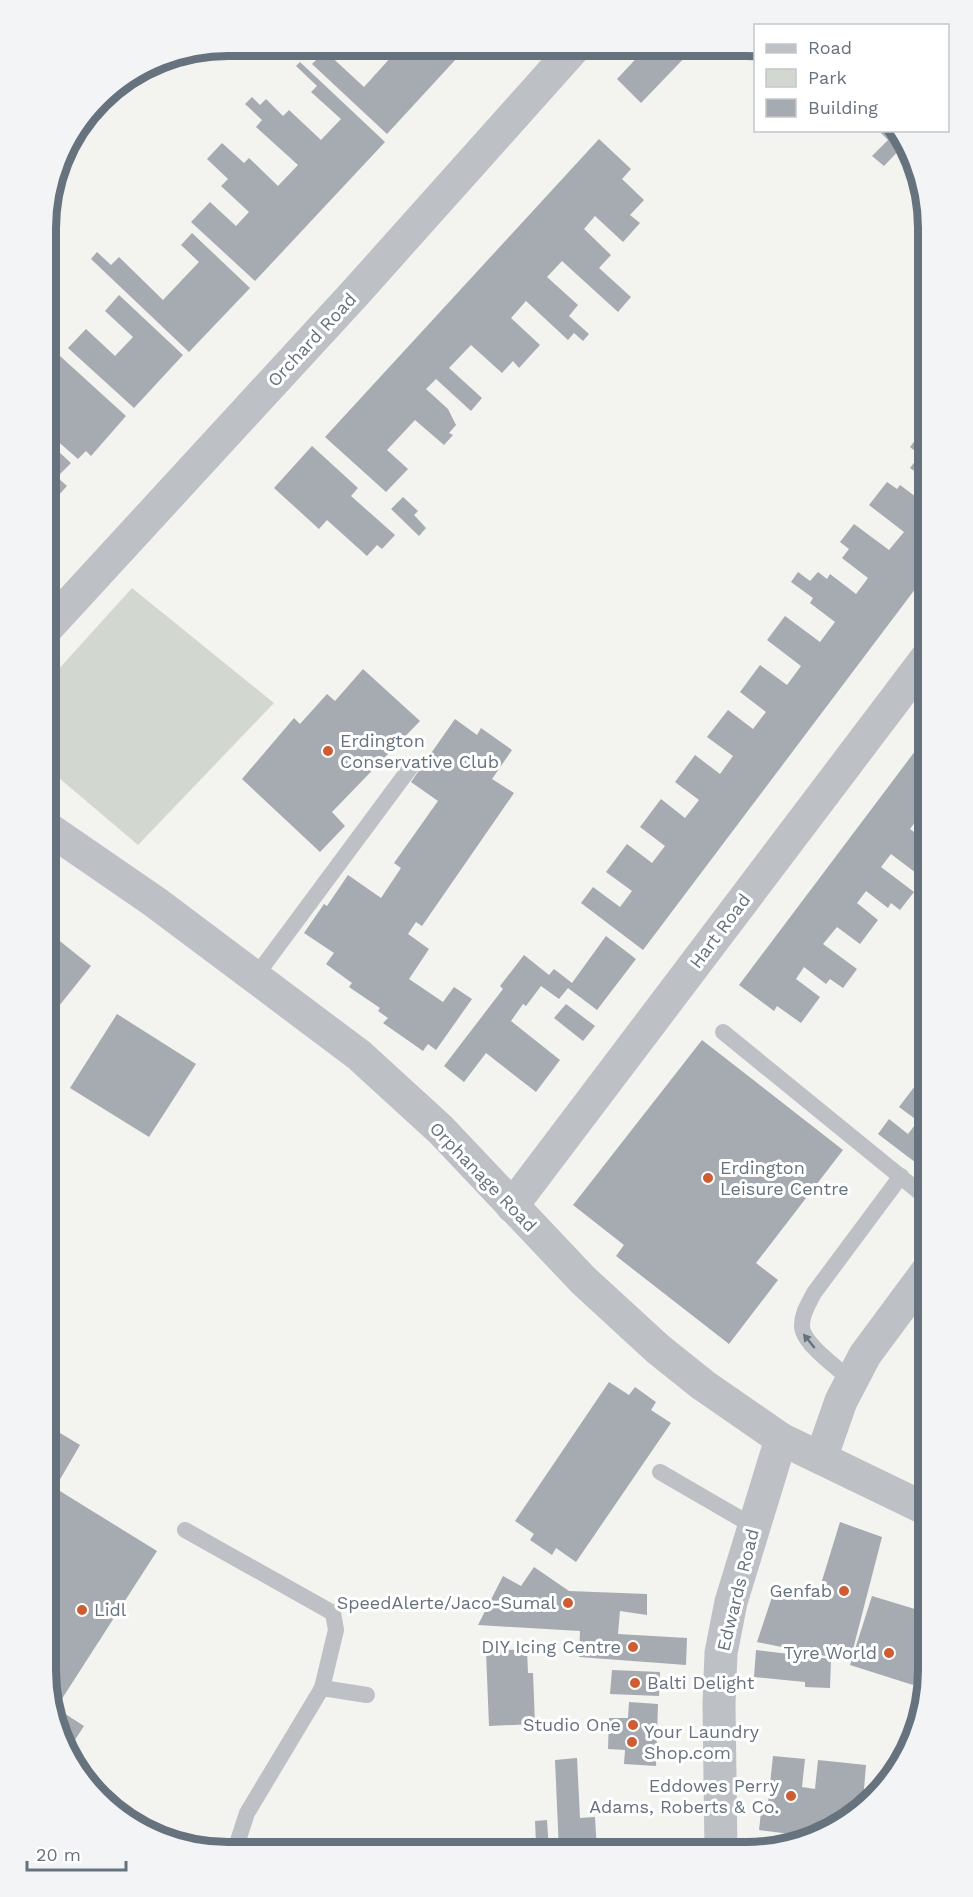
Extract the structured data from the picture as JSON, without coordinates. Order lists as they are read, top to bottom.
{
  "streets": {
    "street": [
      "Orchard Road",
      "Hart Road",
      "Orphanage Road",
      "Edwards Road"
    ]
  },
  "crossings": [
    ["Hart Road", "Orphanage Road"],
    ["Orphanage Road", "Edwards Road"]
  ],
  "places": [
    "Erdington Conservative Club",
    "Erdington Leisure Centre",
    "Genfab",
    "SpeedAlerte/Jaco-Sumal",
    "Lidl",
    "DIY Icing Centre",
    "Tyre World",
    "Balti Delight",
    "Studio One",
    "Your Laundry Shop.com",
    "Eddowes Perry Adams, Roberts & Co."
  ],
  "legend": ["Road", "Park", "Building"],
  "scale_bar": "20 m"
}
